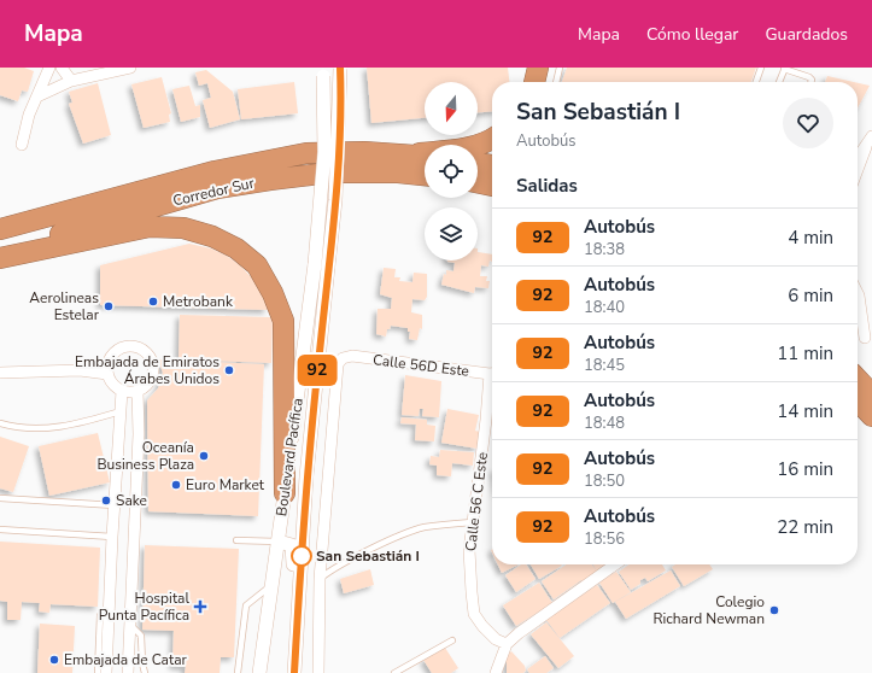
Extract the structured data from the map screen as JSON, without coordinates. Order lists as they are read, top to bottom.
{
  "streets": {
    "highway": ["Corredor Sur"],
    "street": ["Calle 56D Este", "Boulevard Pacífica", "Calle 56 C Este"]
  },
  "places": {
    "other": [
      "Metrobank",
      "Aerolineas Estelar",
      "Embajada de Emiratos Árabes Unidos",
      "Oceanía Business Plaza",
      "Euro Market",
      "Sake",
      "San Sebastián I",
      "Colegio Richard Newman",
      "Embajada de Catar"
    ],
    "health": ["Hospital Punta Pacífica"]
  },
  "lines": ["bus line 92"],
  "north": "bottom",
  "page": {
    "header": "Mapa",
    "nav": ["Mapa", "Cómo llegar", "Guardados"],
    "on_map": "92",
    "heading": [
      ["San Sebastián I", "Autobús"],
      "Salidas"
    ],
    "list": [
      {
        "mark": "92",
        "name": "Autobús",
        "note": "18:38",
        "value": "4 min"
      },
      {
        "mark": "92",
        "name": "Autobús",
        "note": "18:40",
        "value": "6 min"
      },
      {
        "mark": "92",
        "name": "Autobús",
        "note": "18:45",
        "value": "11 min"
      },
      {
        "mark": "92",
        "name": "Autobús",
        "note": "18:48",
        "value": "14 min"
      },
      {
        "mark": "92",
        "name": "Autobús",
        "note": "18:50",
        "value": "16 min"
      },
      {
        "mark": "92",
        "name": "Autobús",
        "note": "18:56",
        "value": "22 min"
      }
    ]
  }
}
